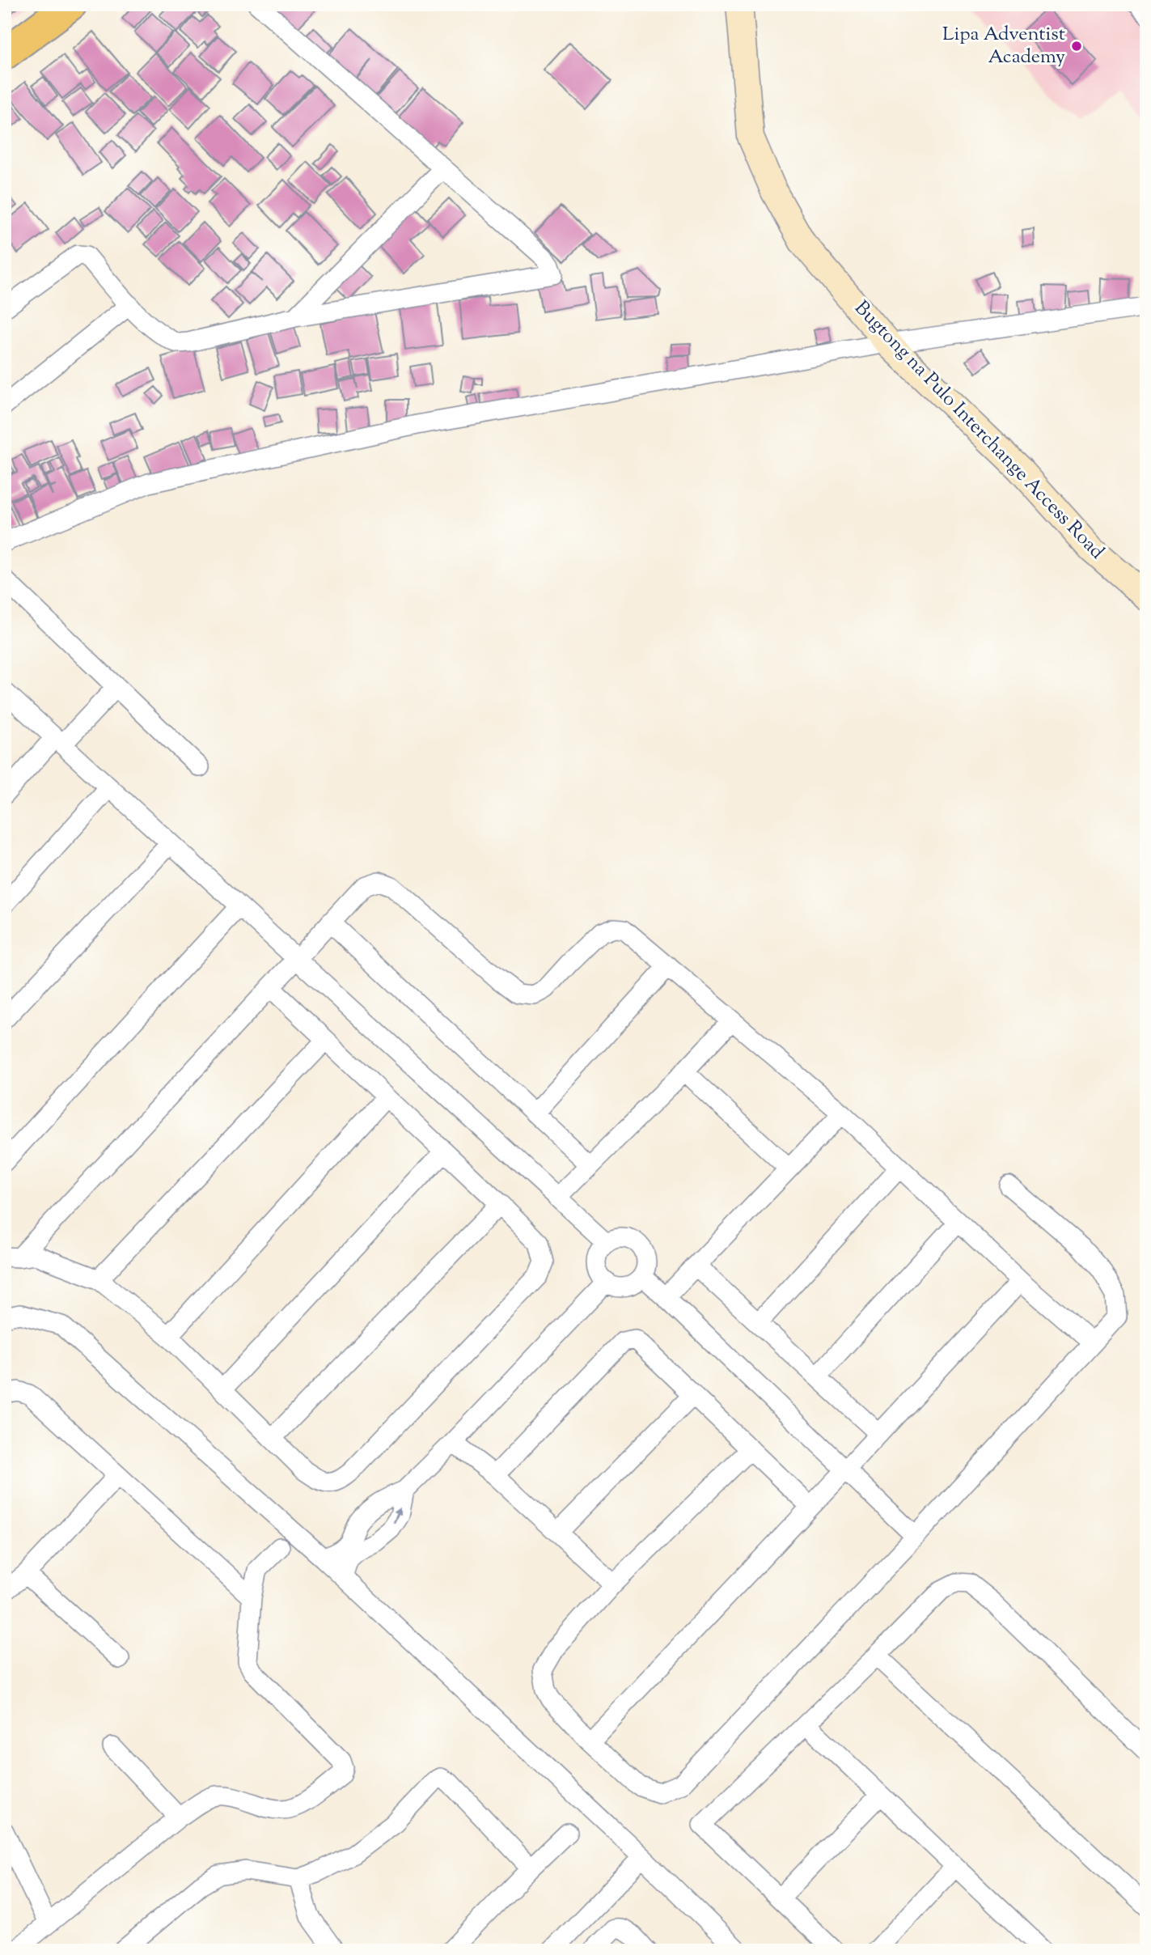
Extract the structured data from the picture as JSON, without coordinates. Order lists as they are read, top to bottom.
{
  "streets": {
    "main road": ["Bugtong na Pulo Interchange Access Road"]
  },
  "places": ["Lipa Adventist Academy"]
}
